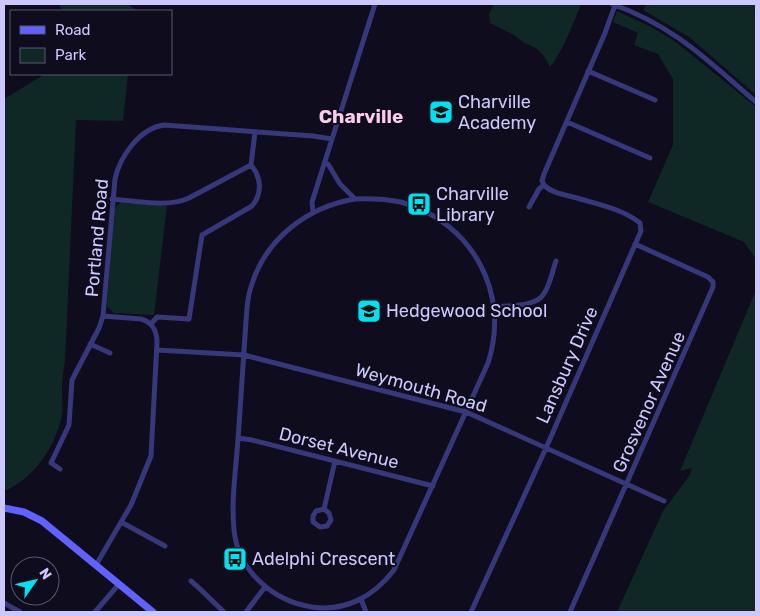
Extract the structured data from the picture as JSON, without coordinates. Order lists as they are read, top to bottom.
{
  "streets": {
    "street": [
      "Portland Road",
      "Lansbury Drive",
      "Weymouth Road",
      "Grosvenor Avenue",
      "Dorset Avenue"
    ]
  },
  "crossings": [
    ["Lansbury Drive", "Weymouth Road"],
    ["Lansbury Drive", "Grosvenor Avenue"],
    ["Weymouth Road", "Grosvenor Avenue"]
  ],
  "districts": ["Charville"],
  "places": {
    "school or university": ["Charville Academy", "Hedgewood School"],
    "bus stop": ["Charville Library", "Adelphi Crescent"]
  },
  "legend": ["Road", "Park"],
  "north": "top right"
}
